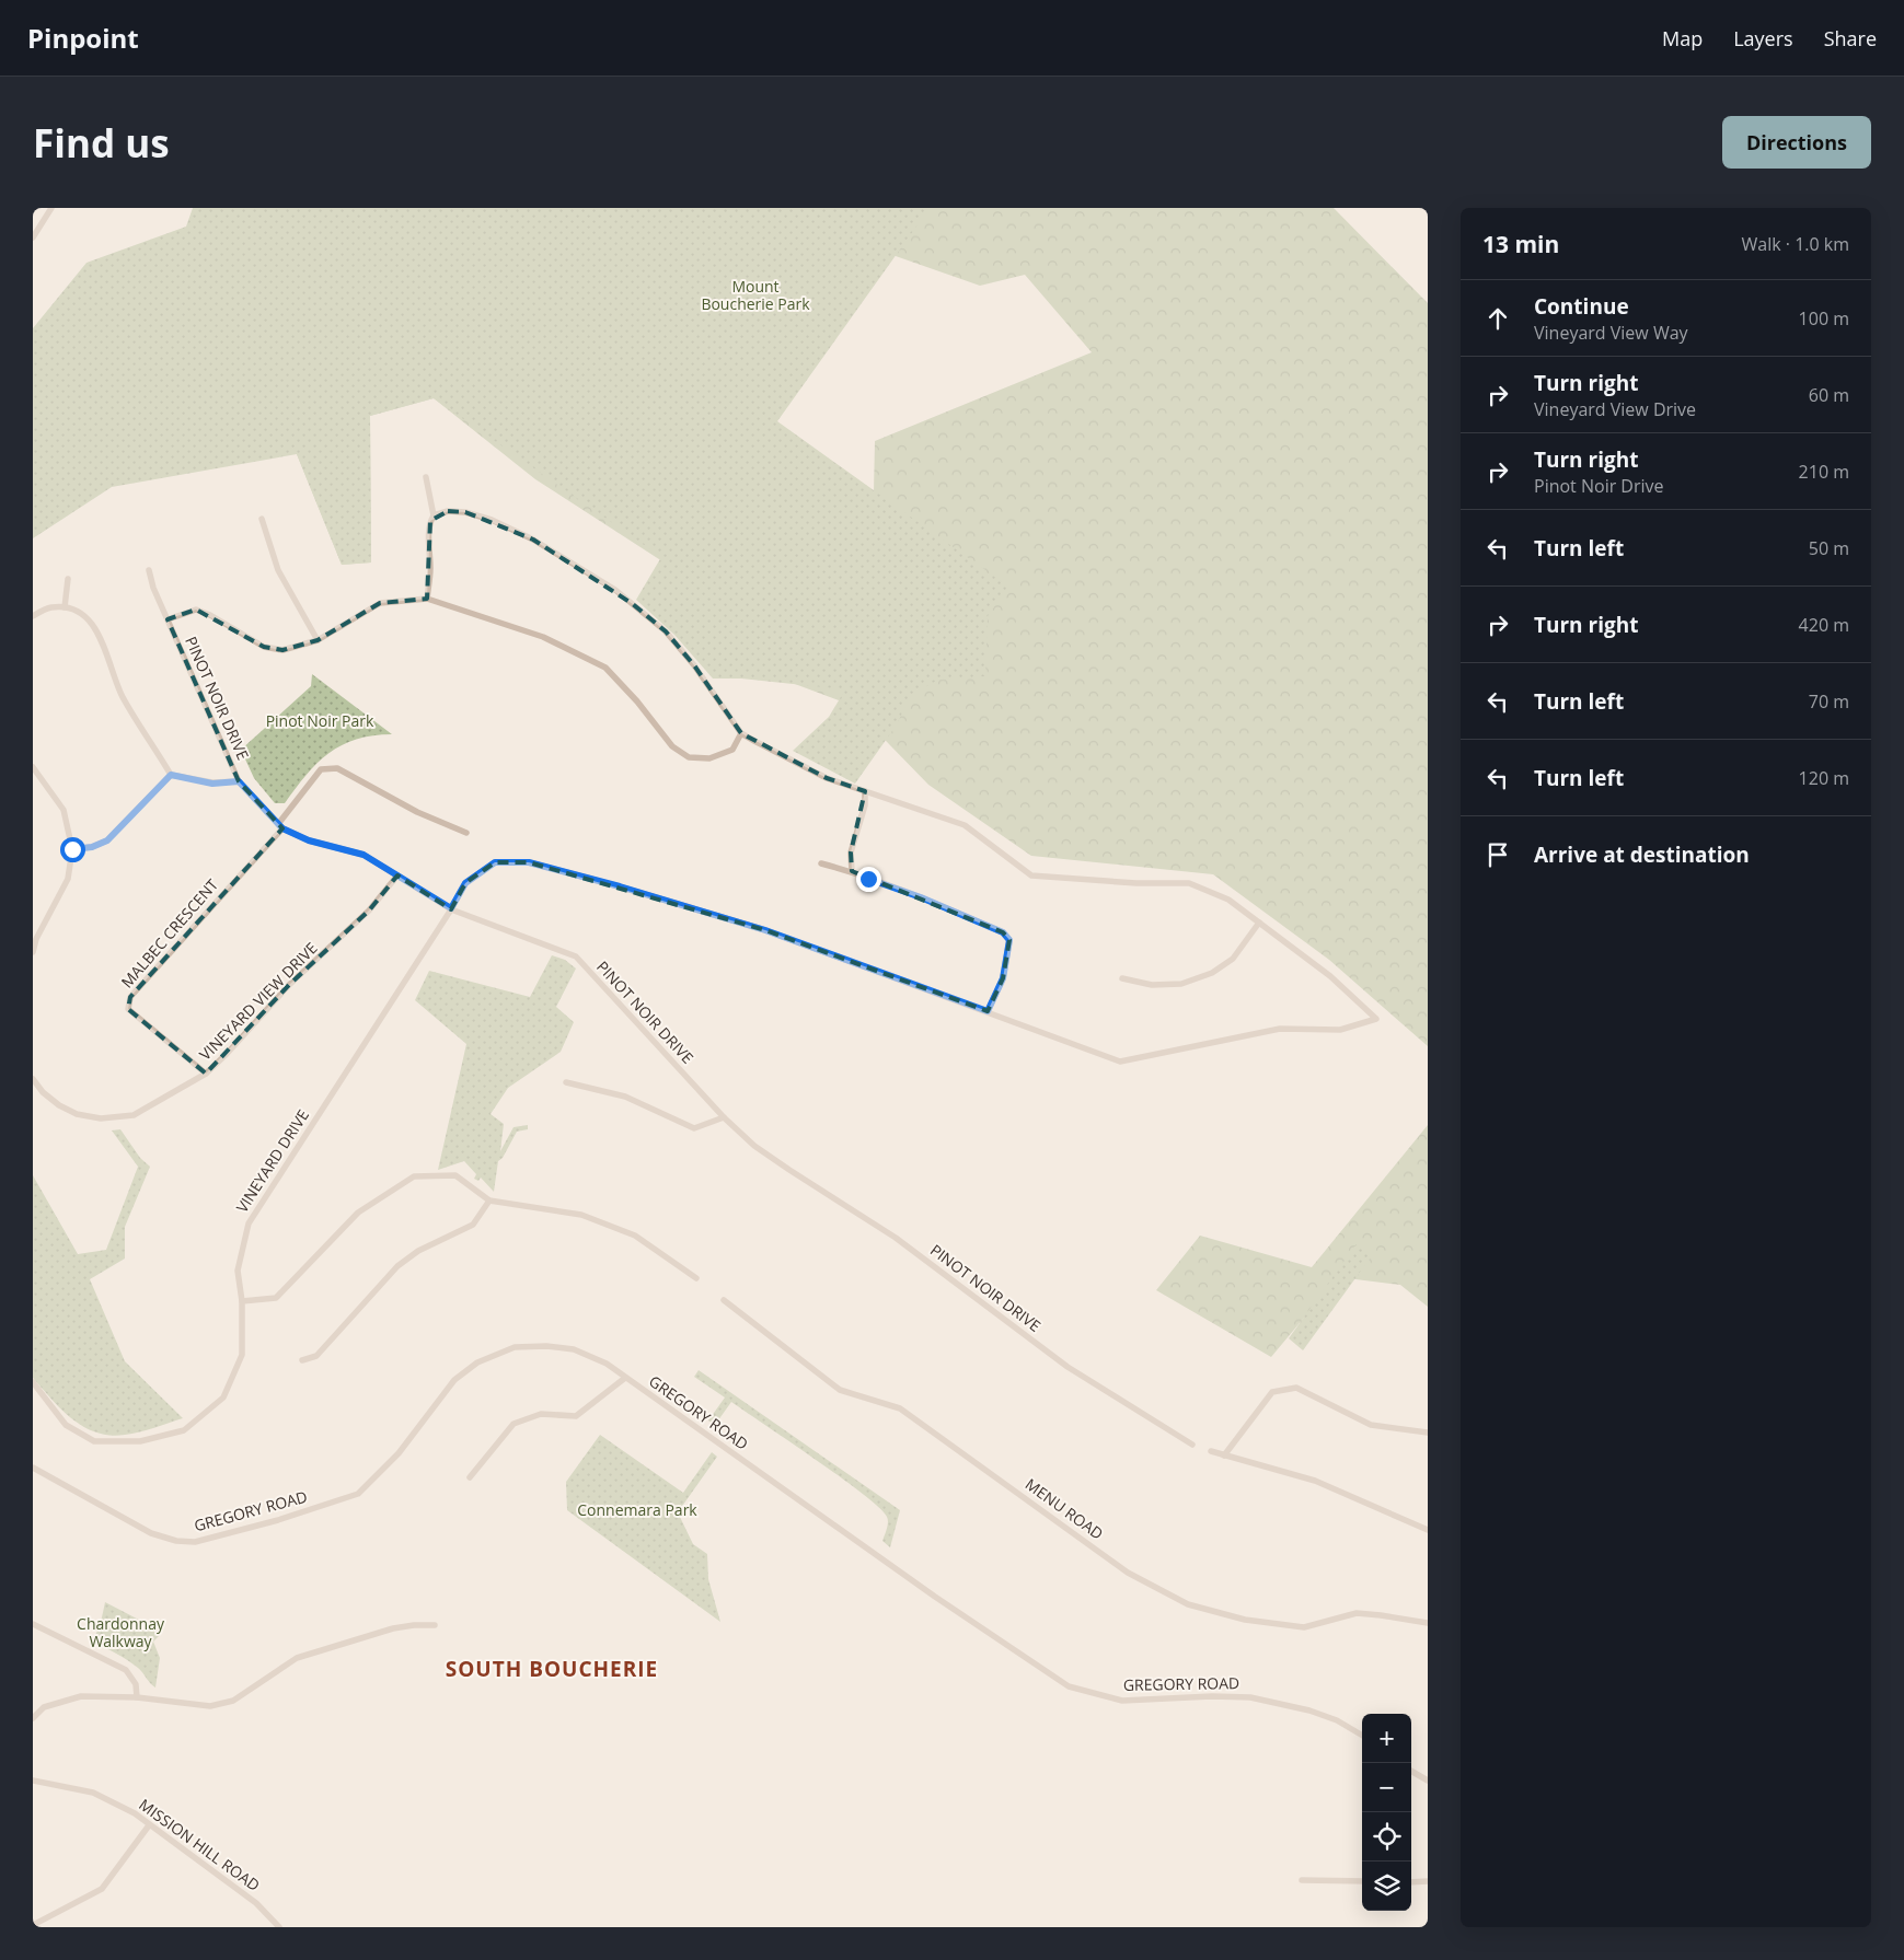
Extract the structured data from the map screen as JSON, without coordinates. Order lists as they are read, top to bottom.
{
  "streets": {
    "street": [
      "PINOT NOIR DRIVE",
      "MALBEC CRESCENT",
      "VINEYARD VIEW DRIVE",
      "VINEYARD DRIVE",
      "GREGORY ROAD",
      "MENU ROAD",
      "MISSION HILL ROAD"
    ]
  },
  "crossings": [
    ["PINOT NOIR DRIVE", "MALBEC CRESCENT"],
    ["PINOT NOIR DRIVE", "VINEYARD VIEW DRIVE"],
    ["PINOT NOIR DRIVE", "VINEYARD DRIVE"],
    ["MALBEC CRESCENT", "VINEYARD VIEW DRIVE"]
  ],
  "districts": ["SOUTH BOUCHERIE"],
  "parks": [
    "Mount Boucherie Park",
    "Pinot Noir Park",
    "Connemara Park",
    "Chardonnay Walkway"
  ],
  "page": {
    "header": "Pinpoint",
    "nav": ["Map", "Layers", "Share"],
    "buttons": "Directions",
    "title": "Find us",
    "heading": ["13 min", "Walk · 1.0 km"],
    "list": [
      ["Continue", "Vineyard View Way", "100 m"],
      ["Turn right", "Vineyard View Drive", "60 m"],
      ["Turn right", "Pinot Noir Drive", "210 m"],
      ["Turn left", "50 m"],
      ["Turn right", "420 m"],
      ["Turn left", "70 m"],
      ["Turn left", "120 m"],
      "Arrive at destination"
    ],
    "map_buttons": ["+", "−"]
  }
}
